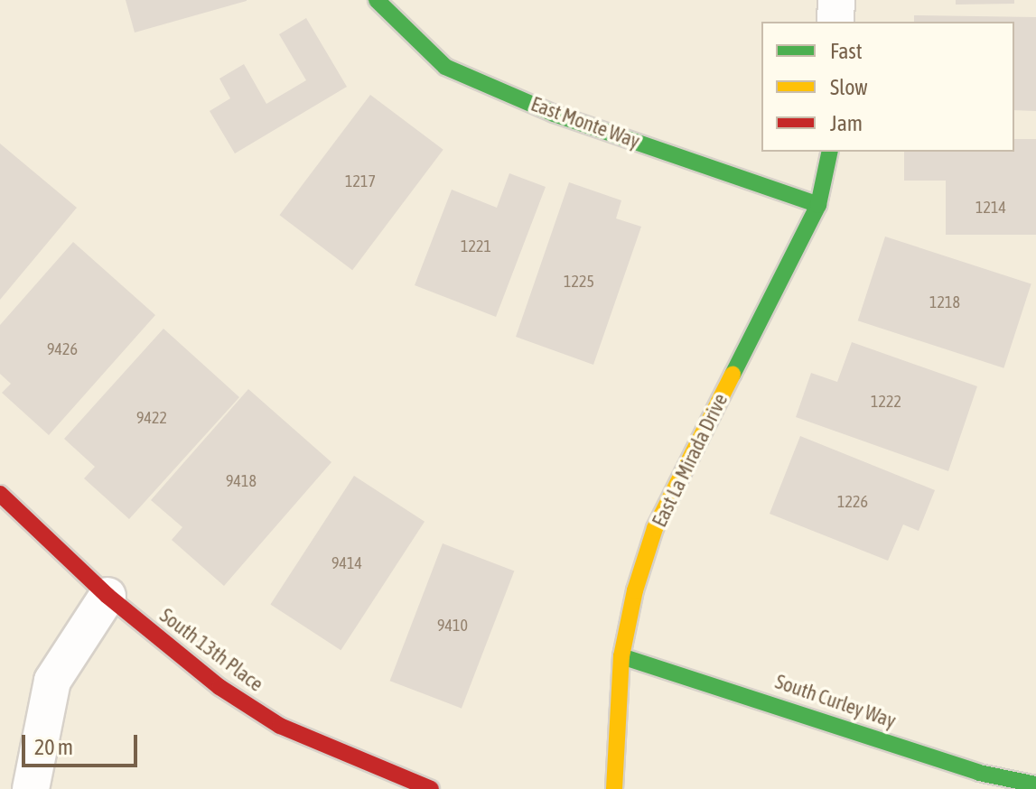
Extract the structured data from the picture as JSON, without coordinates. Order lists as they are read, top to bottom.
{
  "streets": {
    "street": [
      "East Monte Way",
      "East La Mirada Drive",
      "South 13th Place",
      "South Curley Way"
    ]
  },
  "crossings": [
    ["East Monte Way", "East La Mirada Drive"],
    ["East La Mirada Drive", "South Curley Way"]
  ],
  "house_numbers": [
    "1217",
    "1214",
    "1221",
    "1225",
    "1218",
    "9426",
    "1222",
    "9422",
    "9418",
    "1226",
    "9414",
    "9410"
  ],
  "legend": ["Fast", "Slow", "Jam"],
  "scale_bar": "20 m"
}
